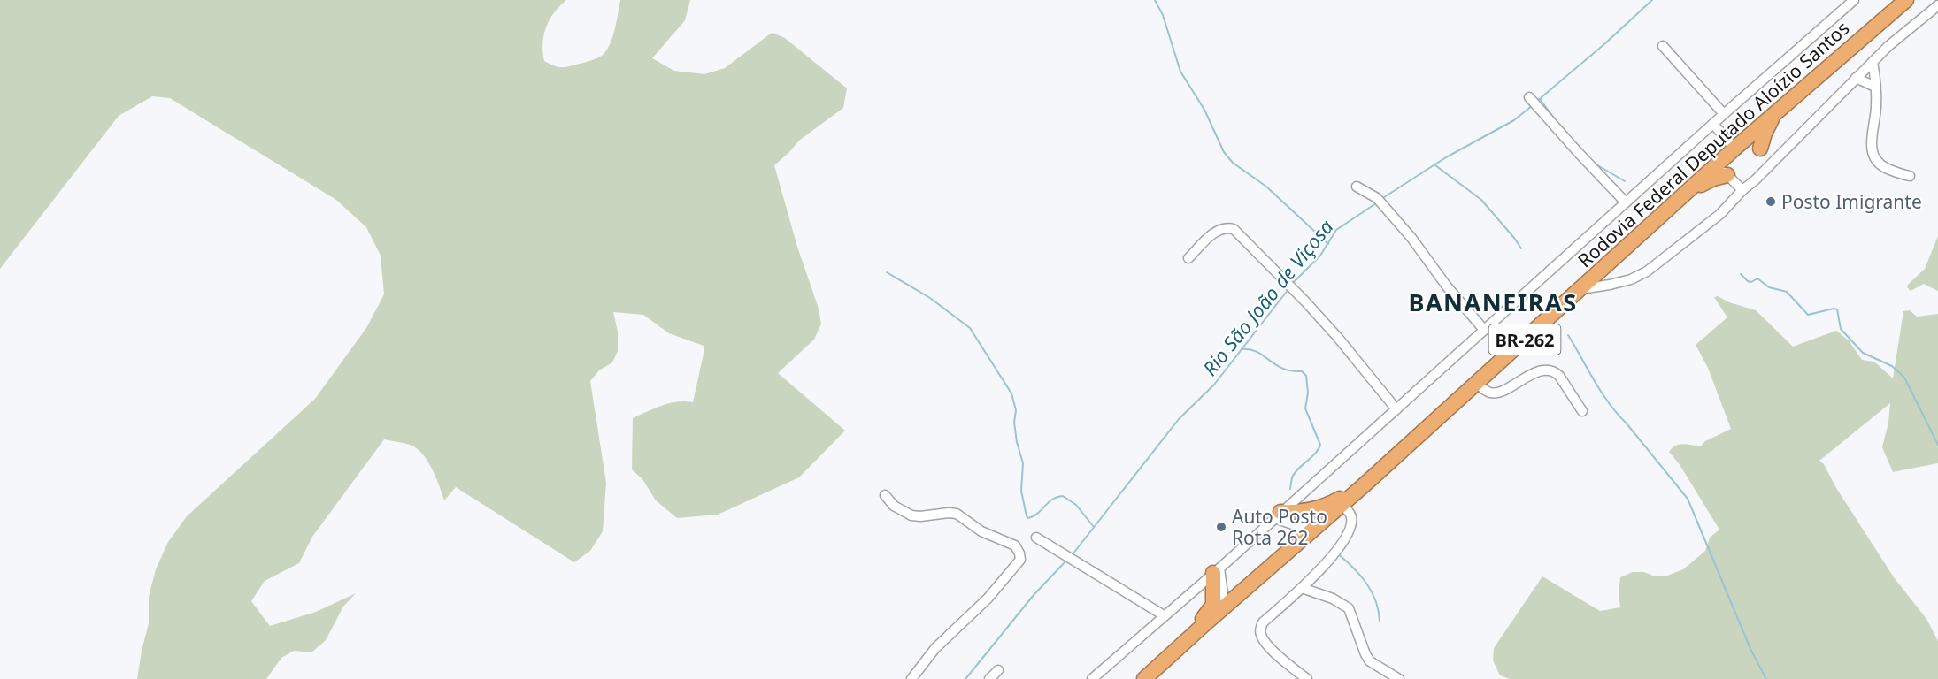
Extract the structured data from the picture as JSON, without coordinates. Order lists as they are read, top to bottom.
{
  "streets": {
    "highway": ["Rodovia Federal Deputado Aloízio Santos", "BR-262"]
  },
  "districts": ["BANANEIRAS"],
  "water": ["Rio São João de Viçosa"],
  "places": ["Posto Imigrante", "Auto Posto Rota 262"]
}
